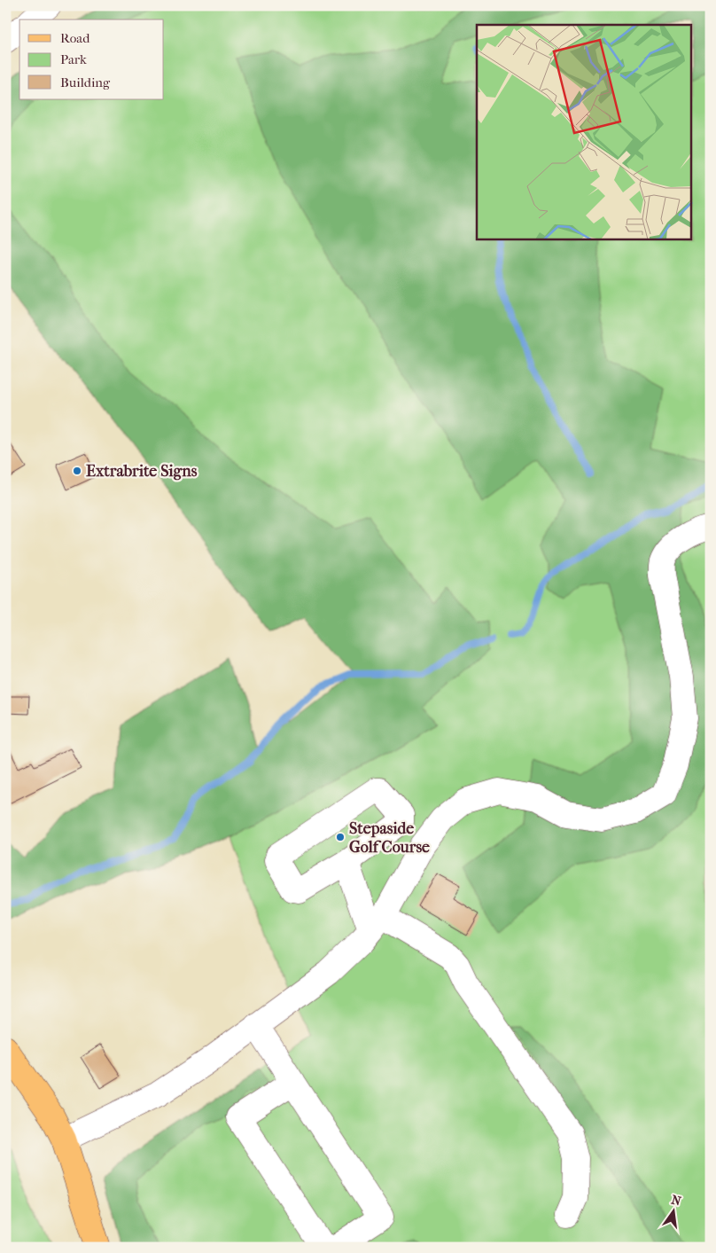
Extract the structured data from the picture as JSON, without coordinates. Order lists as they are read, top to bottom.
{
  "places": ["Extrabrite Signs", "Stepaside Golf Course"],
  "legend": ["Road", "Park", "Building"],
  "north": "top"
}
